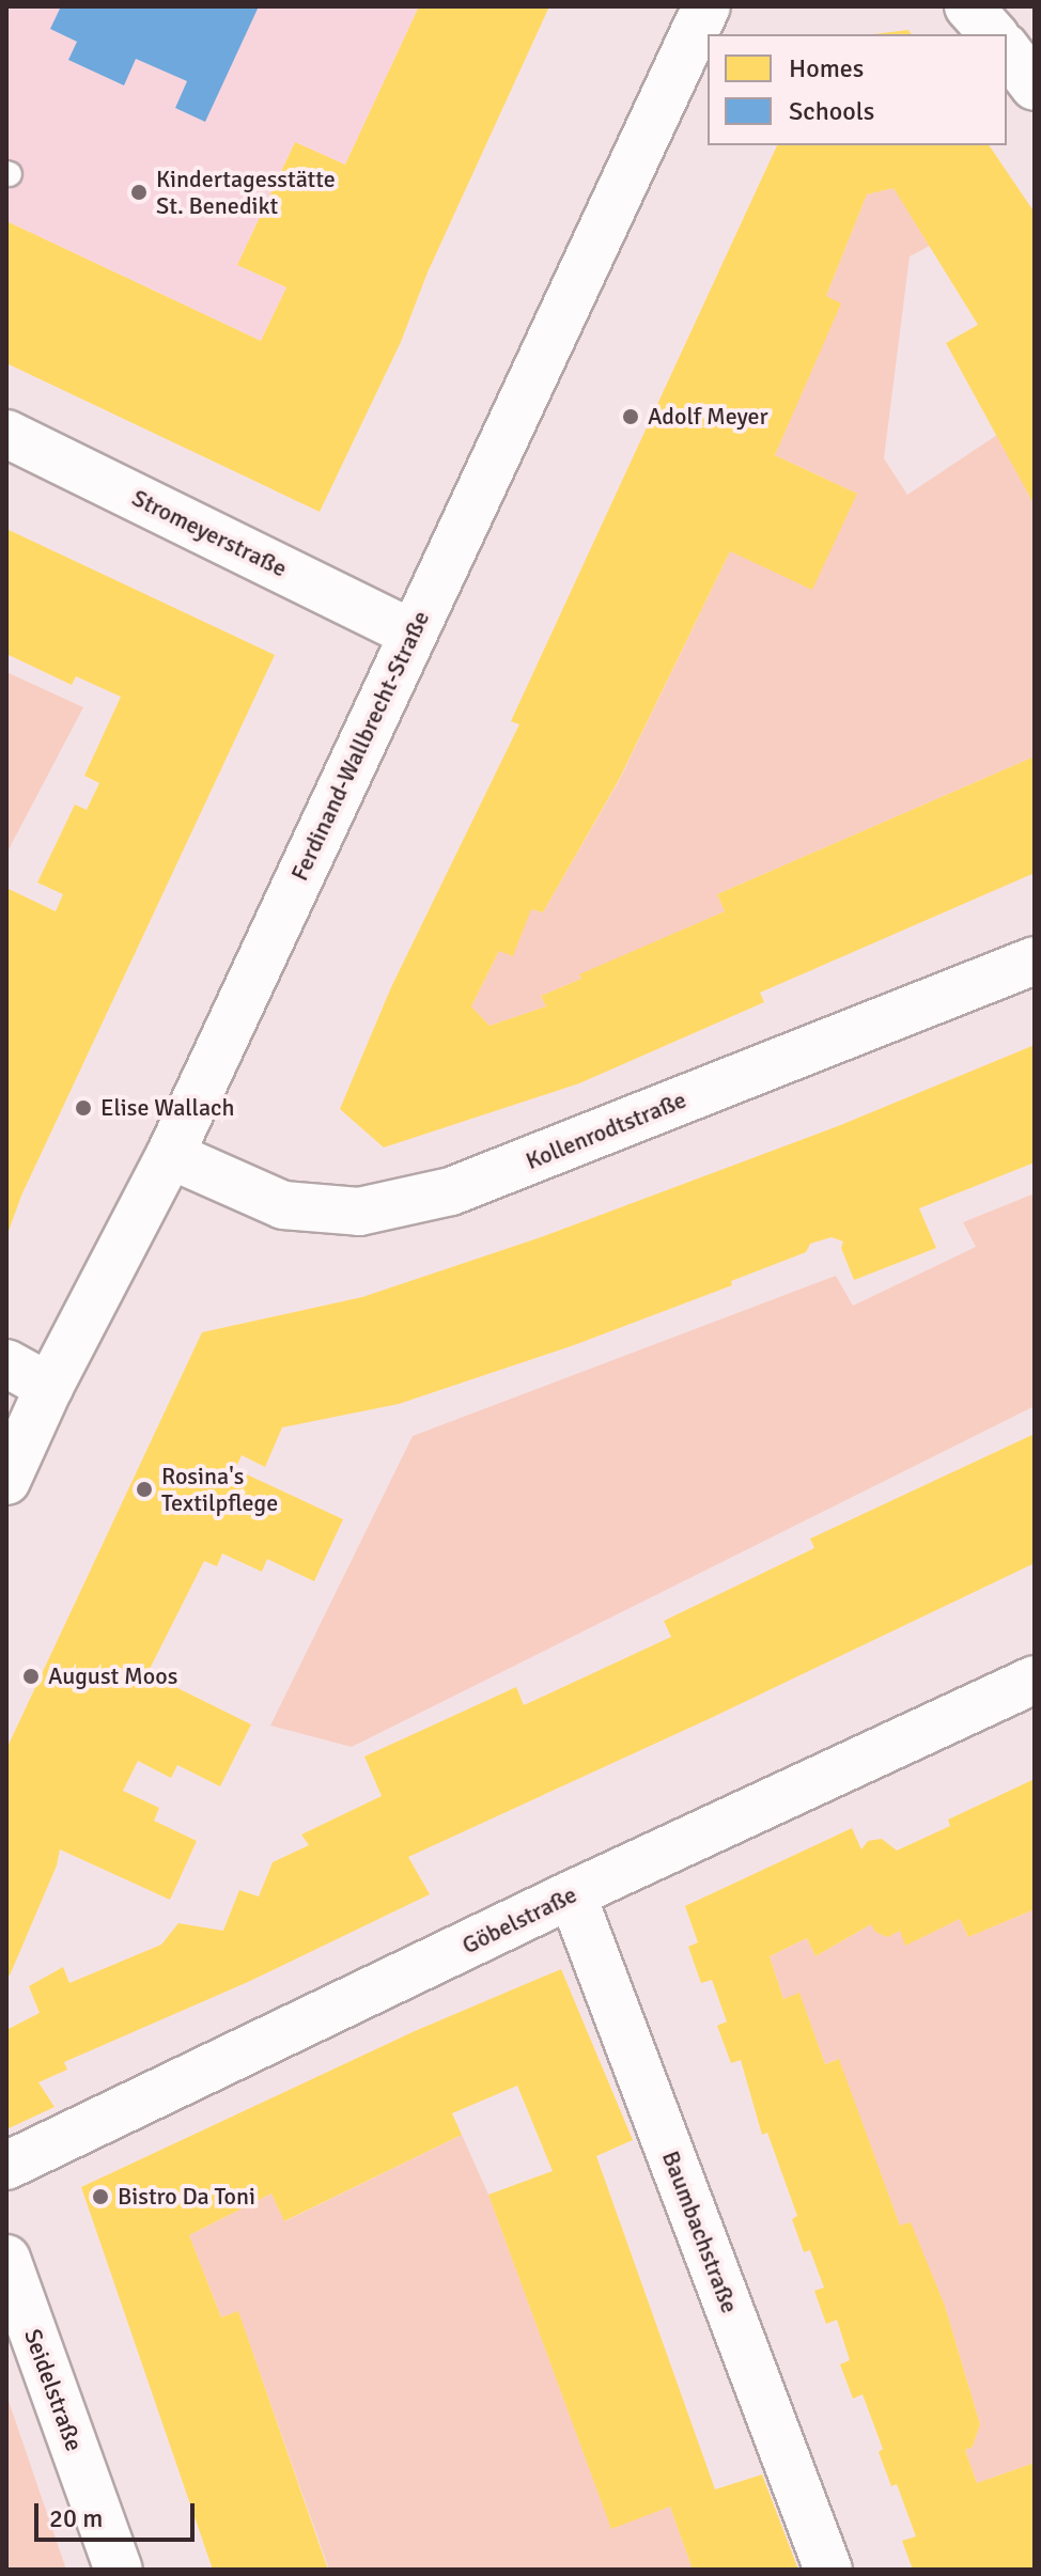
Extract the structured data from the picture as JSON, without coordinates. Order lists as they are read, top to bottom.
{
  "streets": {
    "street": [
      "Stromeyerstraße",
      "Ferdinand-Wallbrecht-Straße",
      "Kollenrodtstraße",
      "Göbelstraße",
      "Baumbachstraße",
      "Seidelstraße"
    ]
  },
  "crossings": [
    ["Stromeyerstraße", "Ferdinand-Wallbrecht-Straße"],
    ["Ferdinand-Wallbrecht-Straße", "Kollenrodtstraße"],
    ["Göbelstraße", "Baumbachstraße"]
  ],
  "places": [
    "Kindertagesstätte St. Benedikt",
    "Adolf Meyer",
    "Elise Wallach",
    "Rosina's Textilpflege",
    "August Moos",
    "Bistro Da Toni"
  ],
  "legend": ["Homes", "Schools"],
  "scale_bar": "20 m"
}
